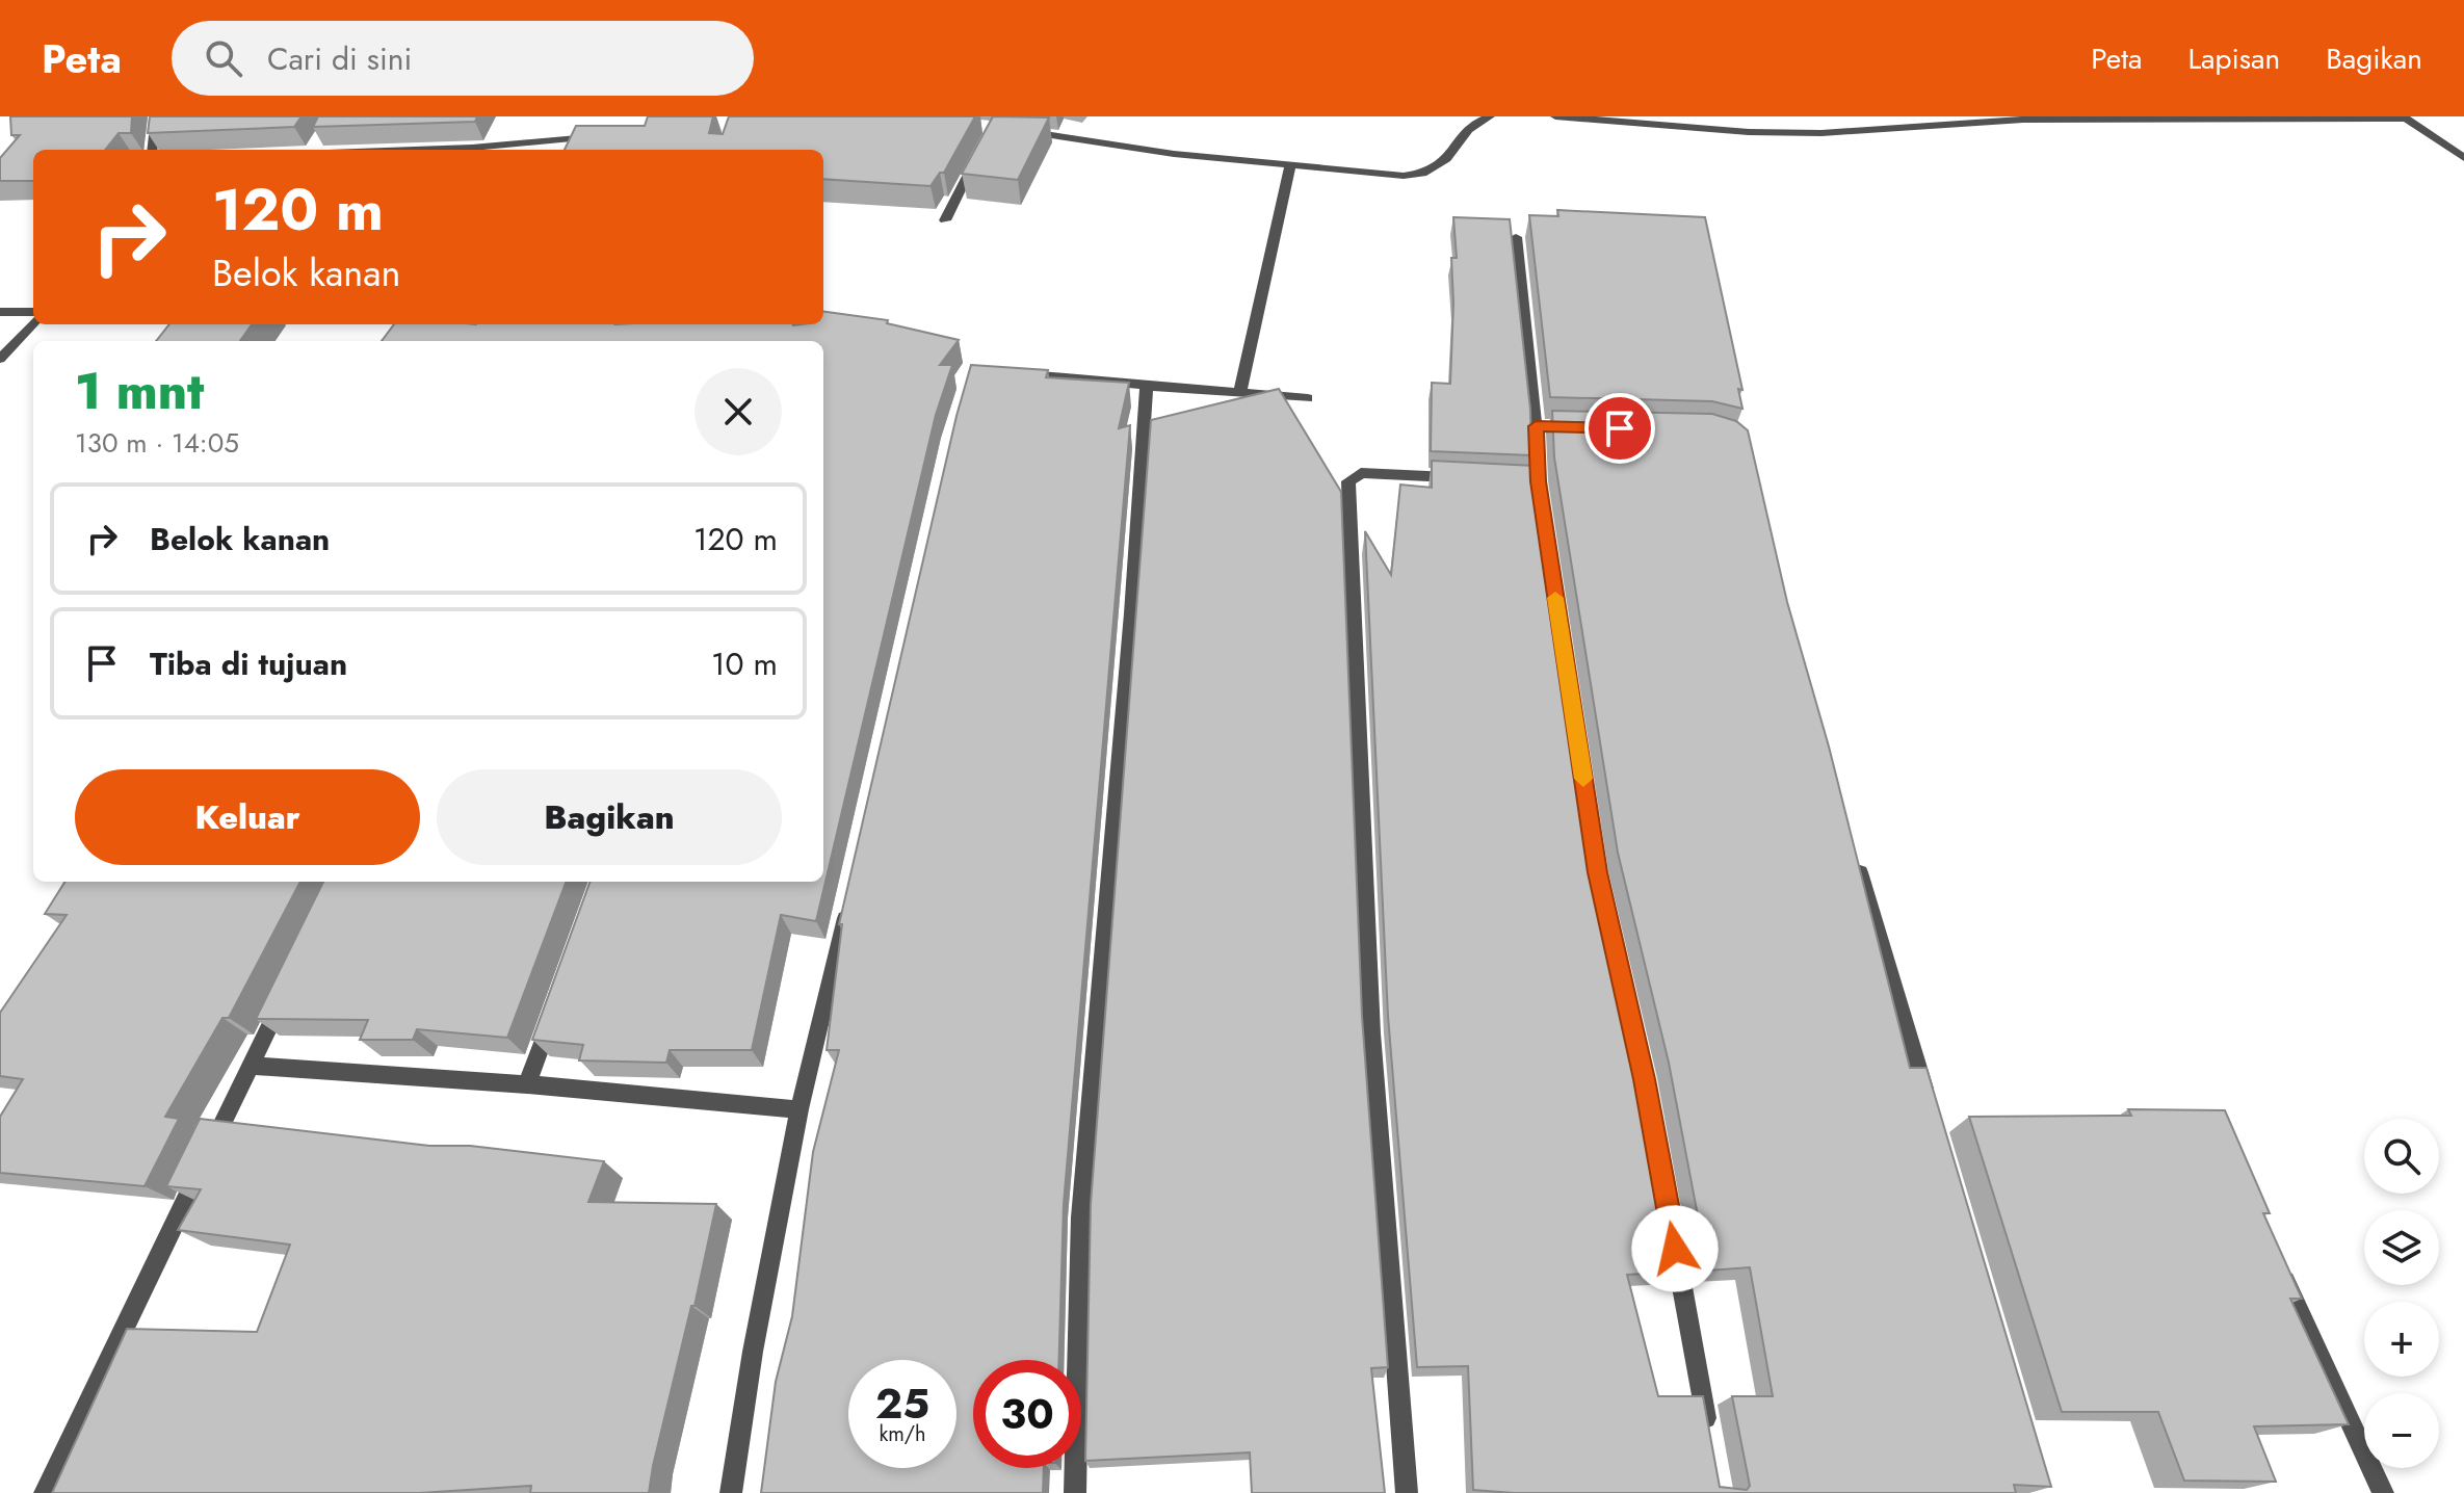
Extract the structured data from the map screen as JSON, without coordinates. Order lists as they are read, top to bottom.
{
  "page": {
    "header": "Peta",
    "search": "Cari di sini",
    "nav": ["Peta", "Lapisan", "Bagikan"],
    "turn": ["120 m", "Belok kanan"],
    "heading": ["1 mnt", "130 m · 14:05"],
    "list": [
      {
        "name": "Belok kanan",
        "value": "120 m"
      },
      {
        "name": "Tiba di tujuan",
        "value": "10 m"
      }
    ],
    "buttons": ["Keluar", "Bagikan"],
    "map_buttons": ["+", "−"],
    "speed": "25 km/h",
    "limit": "30"
  }
}
